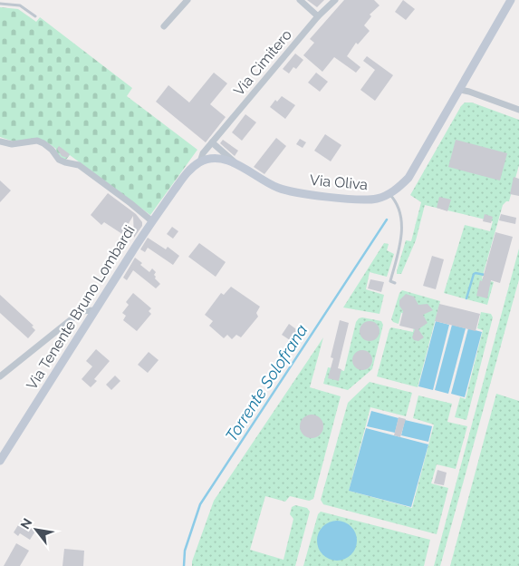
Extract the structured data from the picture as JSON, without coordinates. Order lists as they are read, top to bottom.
{
  "streets": {
    "main road": ["Via Oliva", "Via Tenente Bruno Lombardi"],
    "street": ["Via Cimitero"]
  },
  "crossings": [
    ["Via Cimitero", "Via Oliva"],
    ["Via Oliva", "Via Tenente Bruno Lombardi"]
  ],
  "water": ["Torrente Solofrana"],
  "north": "top left"
}
